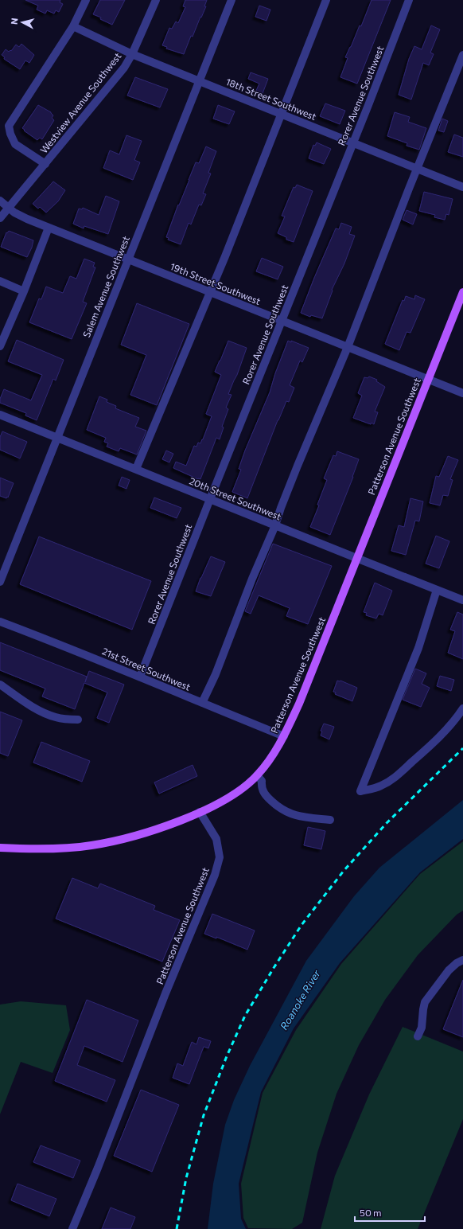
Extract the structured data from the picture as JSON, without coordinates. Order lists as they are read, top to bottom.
{
  "streets": {
    "main road": ["Patterson Avenue Southwest"],
    "street": [
      "Rorer Avenue Southwest",
      "18th Street Southwest",
      "Westview Avenue Southwest",
      "19th Street Southwest",
      "Salem Avenue Southwest",
      "20th Street Southwest",
      "21st Street Southwest"
    ]
  },
  "crossings": [
    ["Rorer Avenue Southwest", "18th Street Southwest"],
    ["Rorer Avenue Southwest", "19th Street Southwest"],
    ["Rorer Avenue Southwest", "20th Street Southwest"],
    ["Rorer Avenue Southwest", "21st Street Southwest"],
    ["18th Street Southwest", "Westview Avenue Southwest"],
    ["18th Street Southwest", "Salem Avenue Southwest"],
    ["Westview Avenue Southwest", "19th Street Southwest"],
    ["19th Street Southwest", "Salem Avenue Southwest"],
    ["19th Street Southwest", "Patterson Avenue Southwest"],
    ["Salem Avenue Southwest", "20th Street Southwest"],
    ["Patterson Avenue Southwest", "20th Street Southwest"],
    ["Patterson Avenue Southwest", "21st Street Southwest"]
  ],
  "water": ["Roanoke River"],
  "scale_bar": "50 m",
  "north": "left"
}
